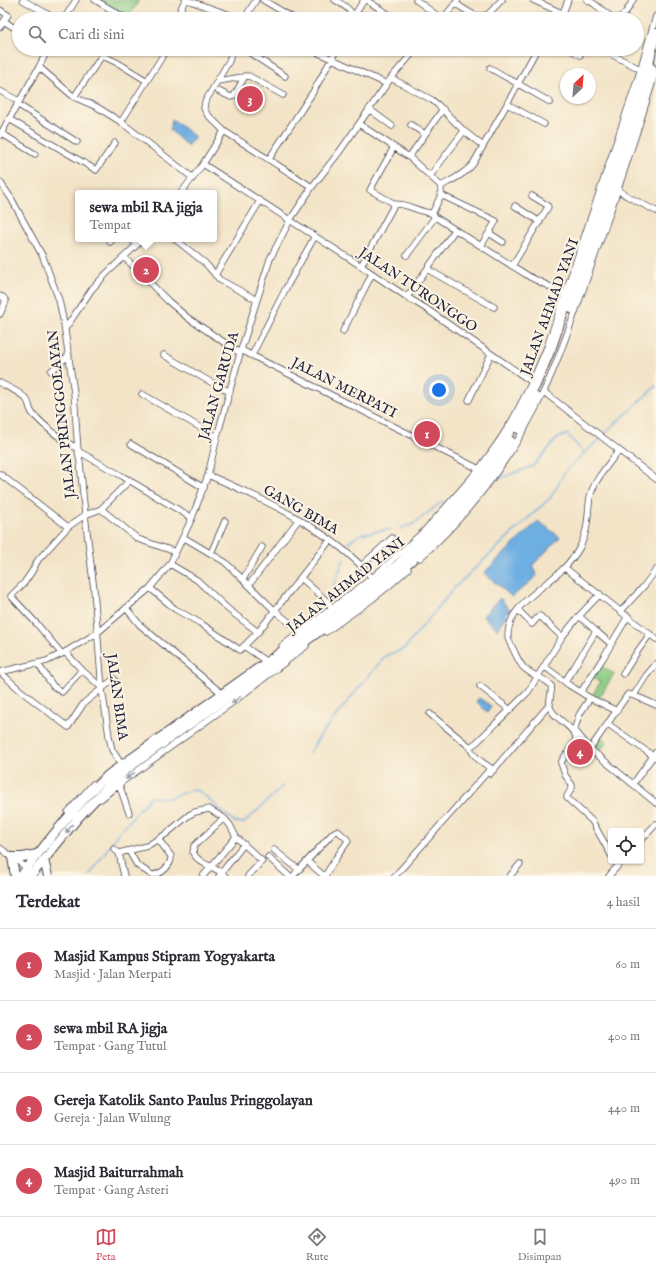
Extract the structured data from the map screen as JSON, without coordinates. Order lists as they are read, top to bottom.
{
  "streets": {
    "highway": ["JALAN AHMAD YANI"],
    "street": [
      "JALAN TURONGGO",
      "JALAN GARUDA",
      "JALAN MERPATI",
      "JALAN PRINGGOLAYAN",
      "GANG BIMA",
      "JALAN BIMA"
    ]
  },
  "crossings": [
    ["JALAN TURONGGO", "JALAN GARUDA"],
    ["JALAN GARUDA", "JALAN MERPATI"],
    ["JALAN GARUDA", "JALAN PRINGGOLAYAN"],
    ["JALAN GARUDA", "GANG BIMA"],
    ["JALAN GARUDA", "JALAN BIMA"],
    ["JALAN PRINGGOLAYAN", "JALAN BIMA"]
  ],
  "north": "top right",
  "page": {
    "search": "Cari di sini",
    "pins": [
      "3",
      "2",
      "1",
      "4"
    ],
    "popup": ["sewa mbil RA jigja", "Tempat"],
    "heading": ["Terdekat", "4 hasil"],
    "list": [
      {
        "mark": "1",
        "name": "Masjid Kampus Stipram Yogyakarta",
        "note": "Masjid · Jalan Merpati",
        "value": "60 m"
      },
      {
        "mark": "2",
        "name": "sewa mbil RA jigja",
        "note": "Tempat · Gang Tutul",
        "value": "400 m"
      },
      {
        "mark": "3",
        "name": "Gereja Katolik Santo Paulus Pringgolayan",
        "note": "Gereja · Jalan Wulung",
        "value": "440 m"
      },
      {
        "mark": "4",
        "name": "Masjid Baiturrahmah",
        "note": "Tempat · Gang Asteri",
        "value": "490 m"
      }
    ],
    "nav": ["Peta", "Rute", "Disimpan"]
  }
}
